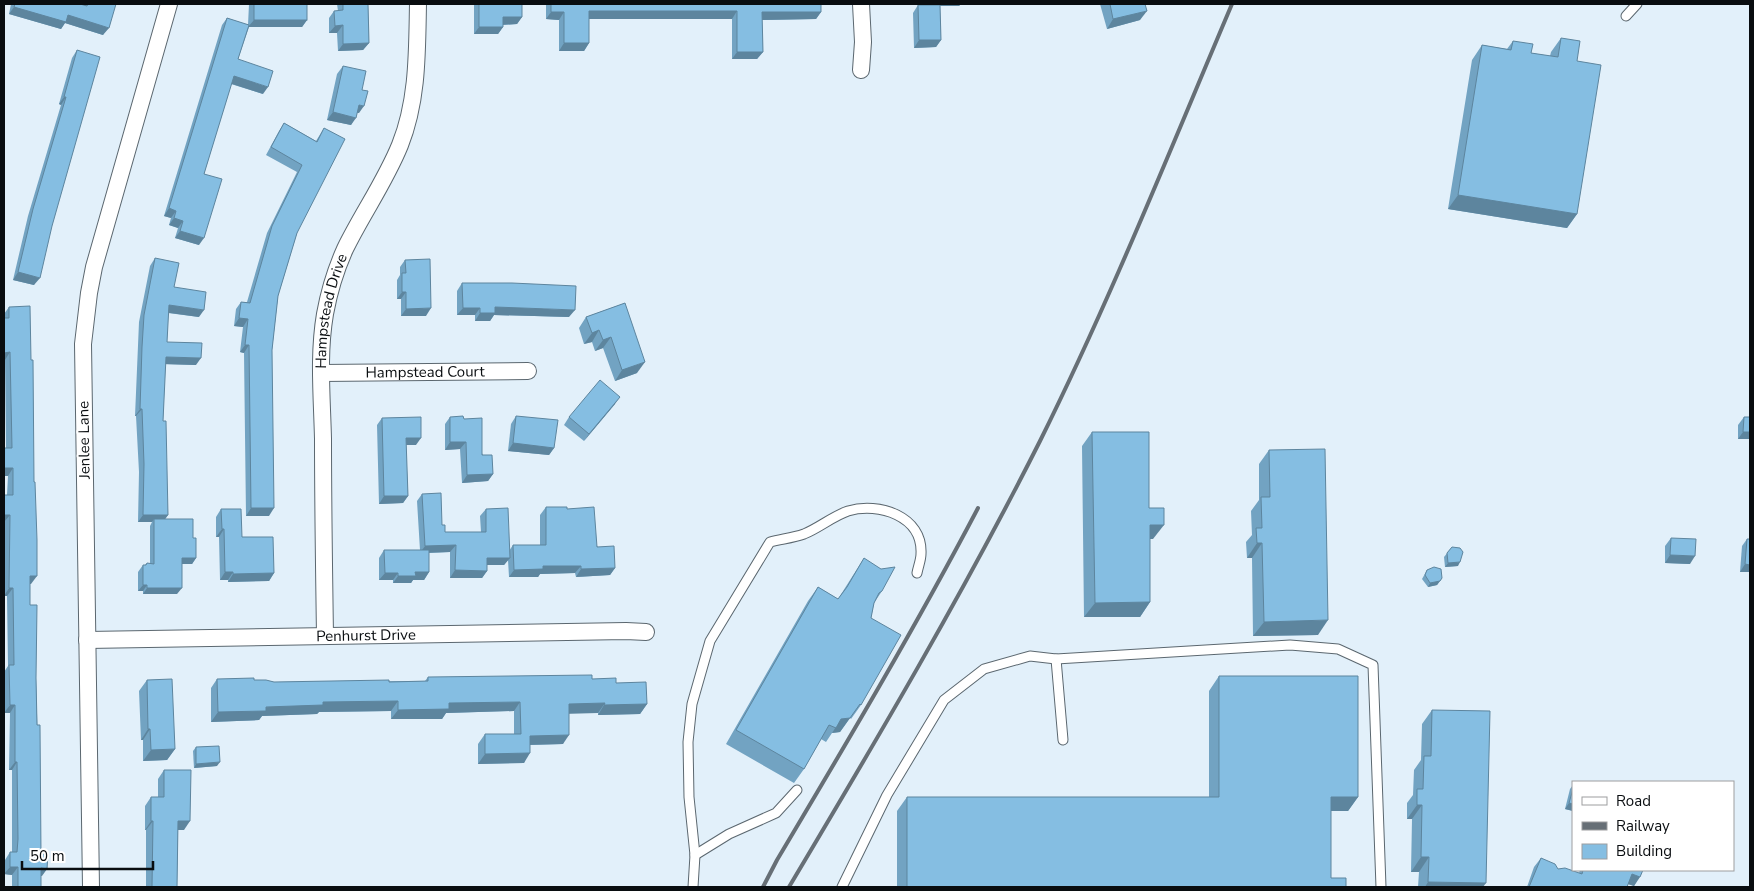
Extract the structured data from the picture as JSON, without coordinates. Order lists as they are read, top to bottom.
{
  "streets": {
    "street": [
      "Hampstead Drive",
      "Hampstead Court",
      "Jenlee Lane",
      "Penhurst Drive"
    ]
  },
  "crossings": [
    ["Hampstead Drive", "Hampstead Court"],
    ["Hampstead Drive", "Penhurst Drive"],
    ["Jenlee Lane", "Penhurst Drive"]
  ],
  "legend": ["Road", "Railway", "Building"],
  "scale_bar": "50 m"
}
